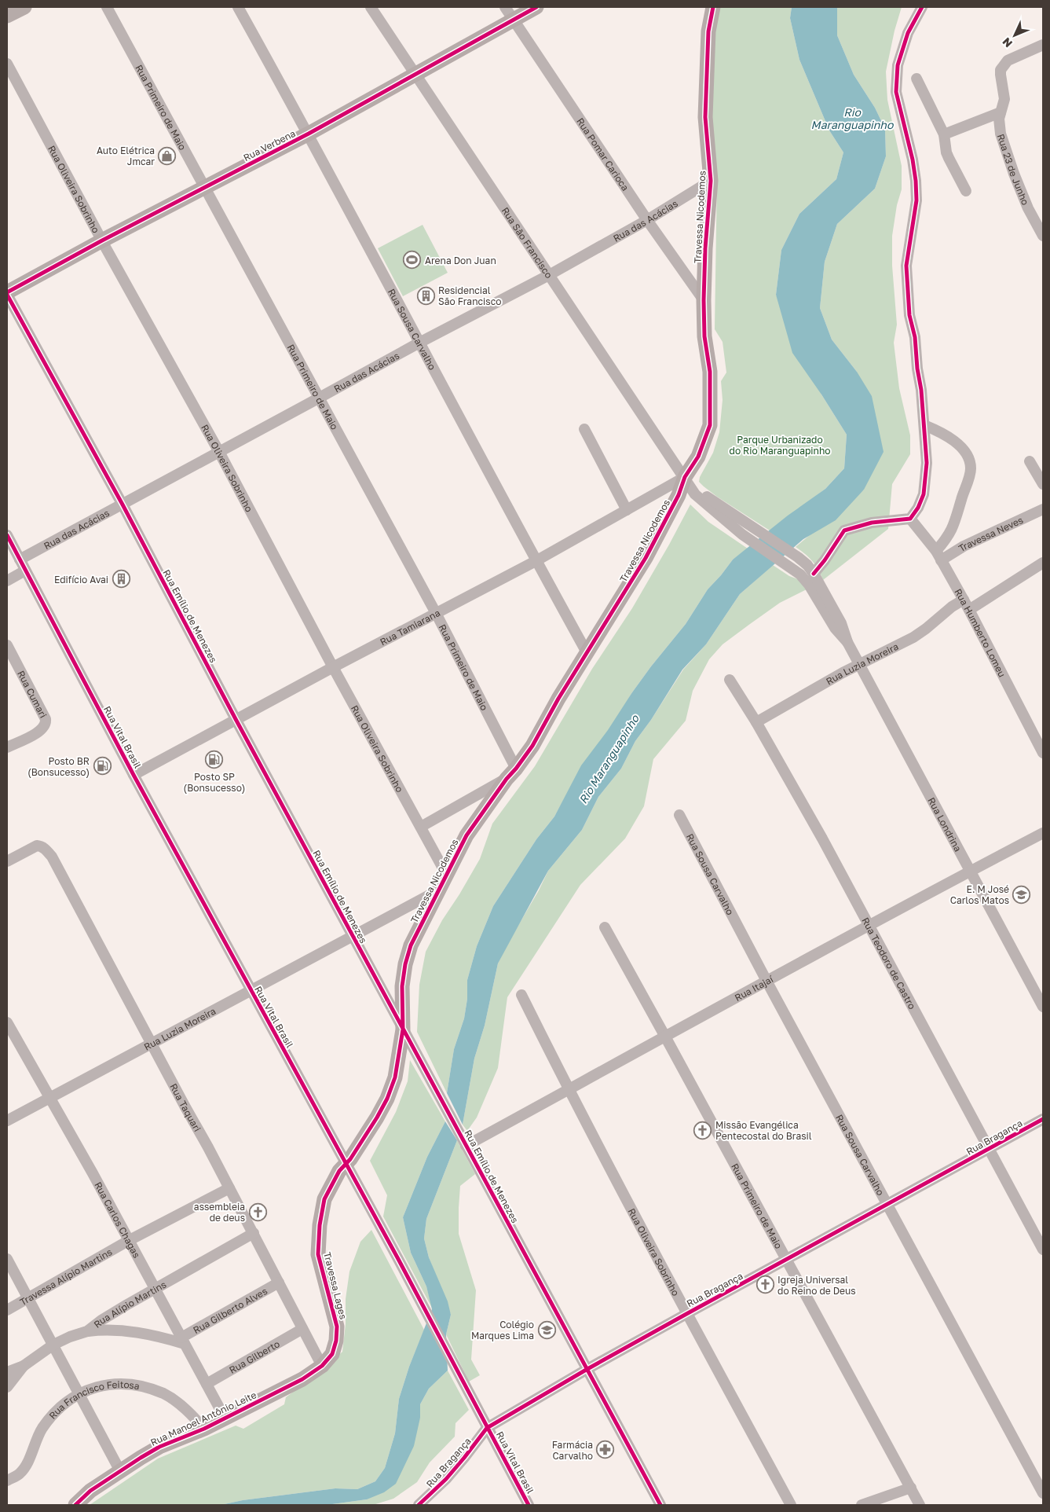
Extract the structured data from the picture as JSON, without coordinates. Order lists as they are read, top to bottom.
{
  "streets": {
    "main road": [
      "Rua Verbena",
      "Travessa Nicodemos",
      "Travessa Lages",
      "Rua Manoel Antônio Leite"
    ],
    "street": [
      "Rua Primeiro de Maio",
      "Rua Pomar Carioca",
      "Rua 23 de Junho",
      "Rua Oliveira Sobrinho",
      "Rua das Acácias",
      "Rua São Francisco",
      "Rua Sousa Carvalho",
      "Travessa Neves",
      "Rua Emílio de Menezes",
      "Rua Tamiarana",
      "Rua Humberto Lomeu",
      "Rua Luzia Moreira",
      "Rua Cumari",
      "Rua Vital Brasil",
      "Rua Londrina",
      "Rua Teodoro de Castro",
      "Rua Itajaí",
      "Rua Taquari",
      "Rua Bragança",
      "Rua Carlos Chagas",
      "Travessa Alípio Martins",
      "Rua Alípio Martins",
      "Rua Gilberto Alves",
      "Rua Gilberto",
      "Rua Francisco Feitosa"
    ]
  },
  "crossings": [
    ["Rua Primeiro de Maio", "Rua Verbena"],
    ["Rua Primeiro de Maio", "Travessa Nicodemos"],
    ["Rua Primeiro de Maio", "Rua das Acácias"],
    ["Rua Primeiro de Maio", "Rua Tamiarana"],
    ["Rua Primeiro de Maio", "Rua Itajaí"],
    ["Rua Primeiro de Maio", "Rua Bragança"],
    ["Rua Verbena", "Rua Pomar Carioca"],
    ["Rua Verbena", "Rua Oliveira Sobrinho"],
    ["Rua Verbena", "Rua São Francisco"],
    ["Rua Verbena", "Rua Sousa Carvalho"],
    ["Rua Verbena", "Rua Emílio de Menezes"],
    ["Rua Pomar Carioca", "Travessa Nicodemos"],
    ["Rua Pomar Carioca", "Rua das Acácias"],
    ["Rua Oliveira Sobrinho", "Travessa Nicodemos"],
    ["Rua Oliveira Sobrinho", "Rua das Acácias"],
    ["Rua Oliveira Sobrinho", "Rua Tamiarana"],
    ["Rua Oliveira Sobrinho", "Rua Itajaí"],
    ["Rua Oliveira Sobrinho", "Rua Bragança"],
    ["Travessa Nicodemos", "Rua das Acácias"],
    ["Travessa Nicodemos", "Rua São Francisco"],
    ["Travessa Nicodemos", "Rua Sousa Carvalho"],
    ["Travessa Nicodemos", "Rua Emílio de Menezes"],
    ["Travessa Nicodemos", "Rua Tamiarana"],
    ["Travessa Nicodemos", "Rua Luzia Moreira"],
    ["Travessa Nicodemos", "Rua Vital Brasil"],
    ["Travessa Nicodemos", "Travessa Lages"],
    ["Rua das Acácias", "Rua São Francisco"],
    ["Rua das Acácias", "Rua Sousa Carvalho"],
    ["Rua das Acácias", "Rua Emílio de Menezes"],
    ["Rua das Acácias", "Rua Vital Brasil"],
    ["Rua São Francisco", "Rua Tamiarana"],
    ["Rua Sousa Carvalho", "Rua Tamiarana"],
    ["Rua Sousa Carvalho", "Rua Itajaí"],
    ["Rua Sousa Carvalho", "Rua Bragança"],
    ["Travessa Neves", "Rua Humberto Lomeu"],
    ["Rua Emílio de Menezes", "Rua Tamiarana"],
    ["Rua Emílio de Menezes", "Rua Luzia Moreira"],
    ["Rua Emílio de Menezes", "Rua Itajaí"],
    ["Rua Emílio de Menezes", "Rua Bragança"],
    ["Rua Tamiarana", "Rua Vital Brasil"],
    ["Rua Humberto Lomeu", "Rua Luzia Moreira"],
    ["Rua Luzia Moreira", "Rua Vital Brasil"],
    ["Rua Luzia Moreira", "Rua Londrina"],
    ["Rua Luzia Moreira", "Rua Teodoro de Castro"],
    ["Rua Luzia Moreira", "Rua Taquari"],
    ["Rua Luzia Moreira", "Rua Carlos Chagas"],
    ["Rua Vital Brasil", "Rua Bragança"],
    ["Rua Vital Brasil", "Travessa Lages"],
    ["Rua Londrina", "Rua Itajaí"],
    ["Rua Teodoro de Castro", "Rua Itajaí"],
    ["Rua Teodoro de Castro", "Rua Bragança"],
    ["Rua Taquari", "Travessa Alípio Martins"],
    ["Rua Taquari", "Travessa Lages"],
    ["Rua Taquari", "Rua Alípio Martins"],
    ["Rua Taquari", "Rua Gilberto Alves"],
    ["Rua Taquari", "Rua Gilberto"],
    ["Rua Taquari", "Rua Manoel Antônio Leite"],
    ["Rua Carlos Chagas", "Travessa Alípio Martins"],
    ["Rua Carlos Chagas", "Rua Alípio Martins"],
    ["Rua Carlos Chagas", "Rua Gilberto Alves"],
    ["Rua Carlos Chagas", "Rua Gilberto"],
    ["Rua Carlos Chagas", "Rua Manoel Antônio Leite"],
    ["Travessa Lages", "Rua Manoel Antônio Leite"],
    ["Rua Francisco Feitosa", "Rua Manoel Antônio Leite"]
  ],
  "water": ["Rio Maranguapinho"],
  "parks": ["Parque Urbanizado do Rio Maranguapinho"],
  "places": {
    "shop": ["Auto Elétrica Jmcar"],
    "sports": ["Arena Don Juan"],
    "building": ["Residencial São Francisco", "Edifício Avai"],
    "fuel station": ["Posto SP (Bonsucesso)", "Posto BR (Bonsucesso)"],
    "school or university": ["E. M José Carlos Matos", "Colégio Marques Lima"],
    "church": ["Missão Evangélica Pentecostal do Brasil", "assembleia de deus", "Igreja Universal do Reino de Deus"],
    "pharmacy": ["Farmácia Carvalho"]
  },
  "north": "bottom left"
}
